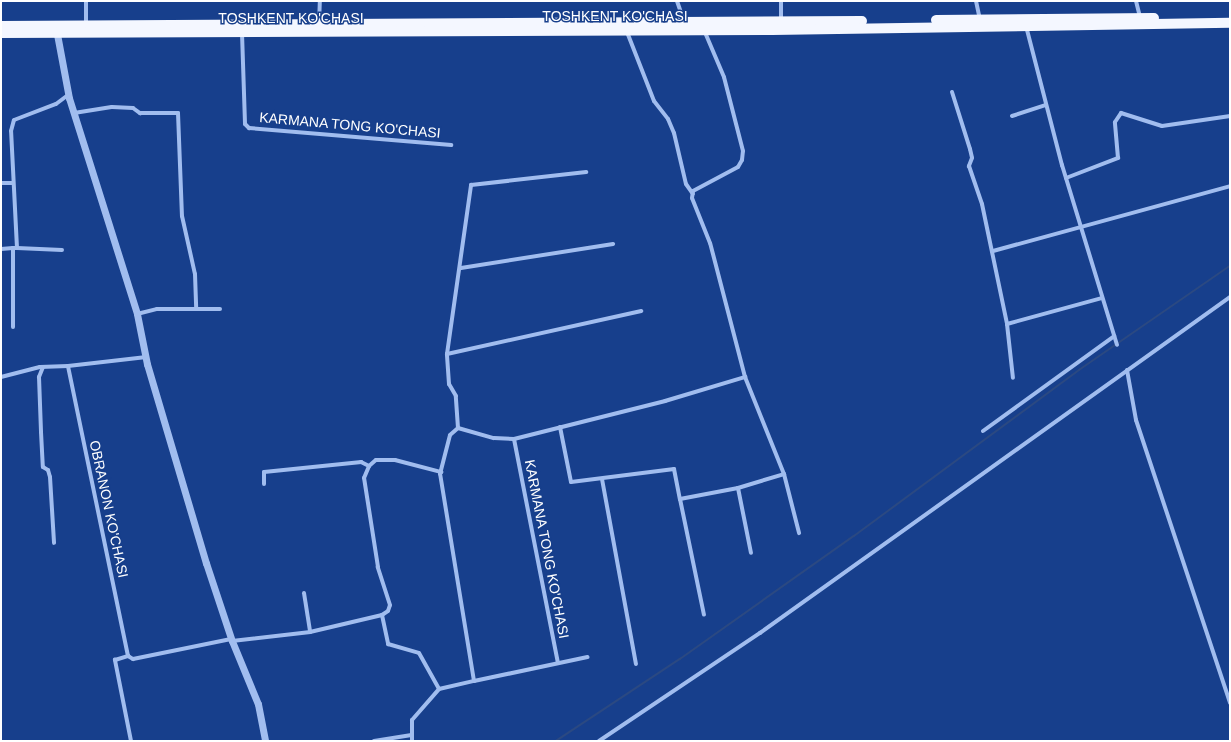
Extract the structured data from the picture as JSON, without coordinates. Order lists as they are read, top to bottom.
{
  "streets": {
    "highway": ["TOSHKENT KO'CHASI"],
    "street": ["KARMANA TONG KO'CHASI", "OBRANON KO'CHASI"]
  },
  "crossings": [
    ["TOSHKENT KO'CHASI", "KARMANA TONG KO'CHASI"]
  ]
}
